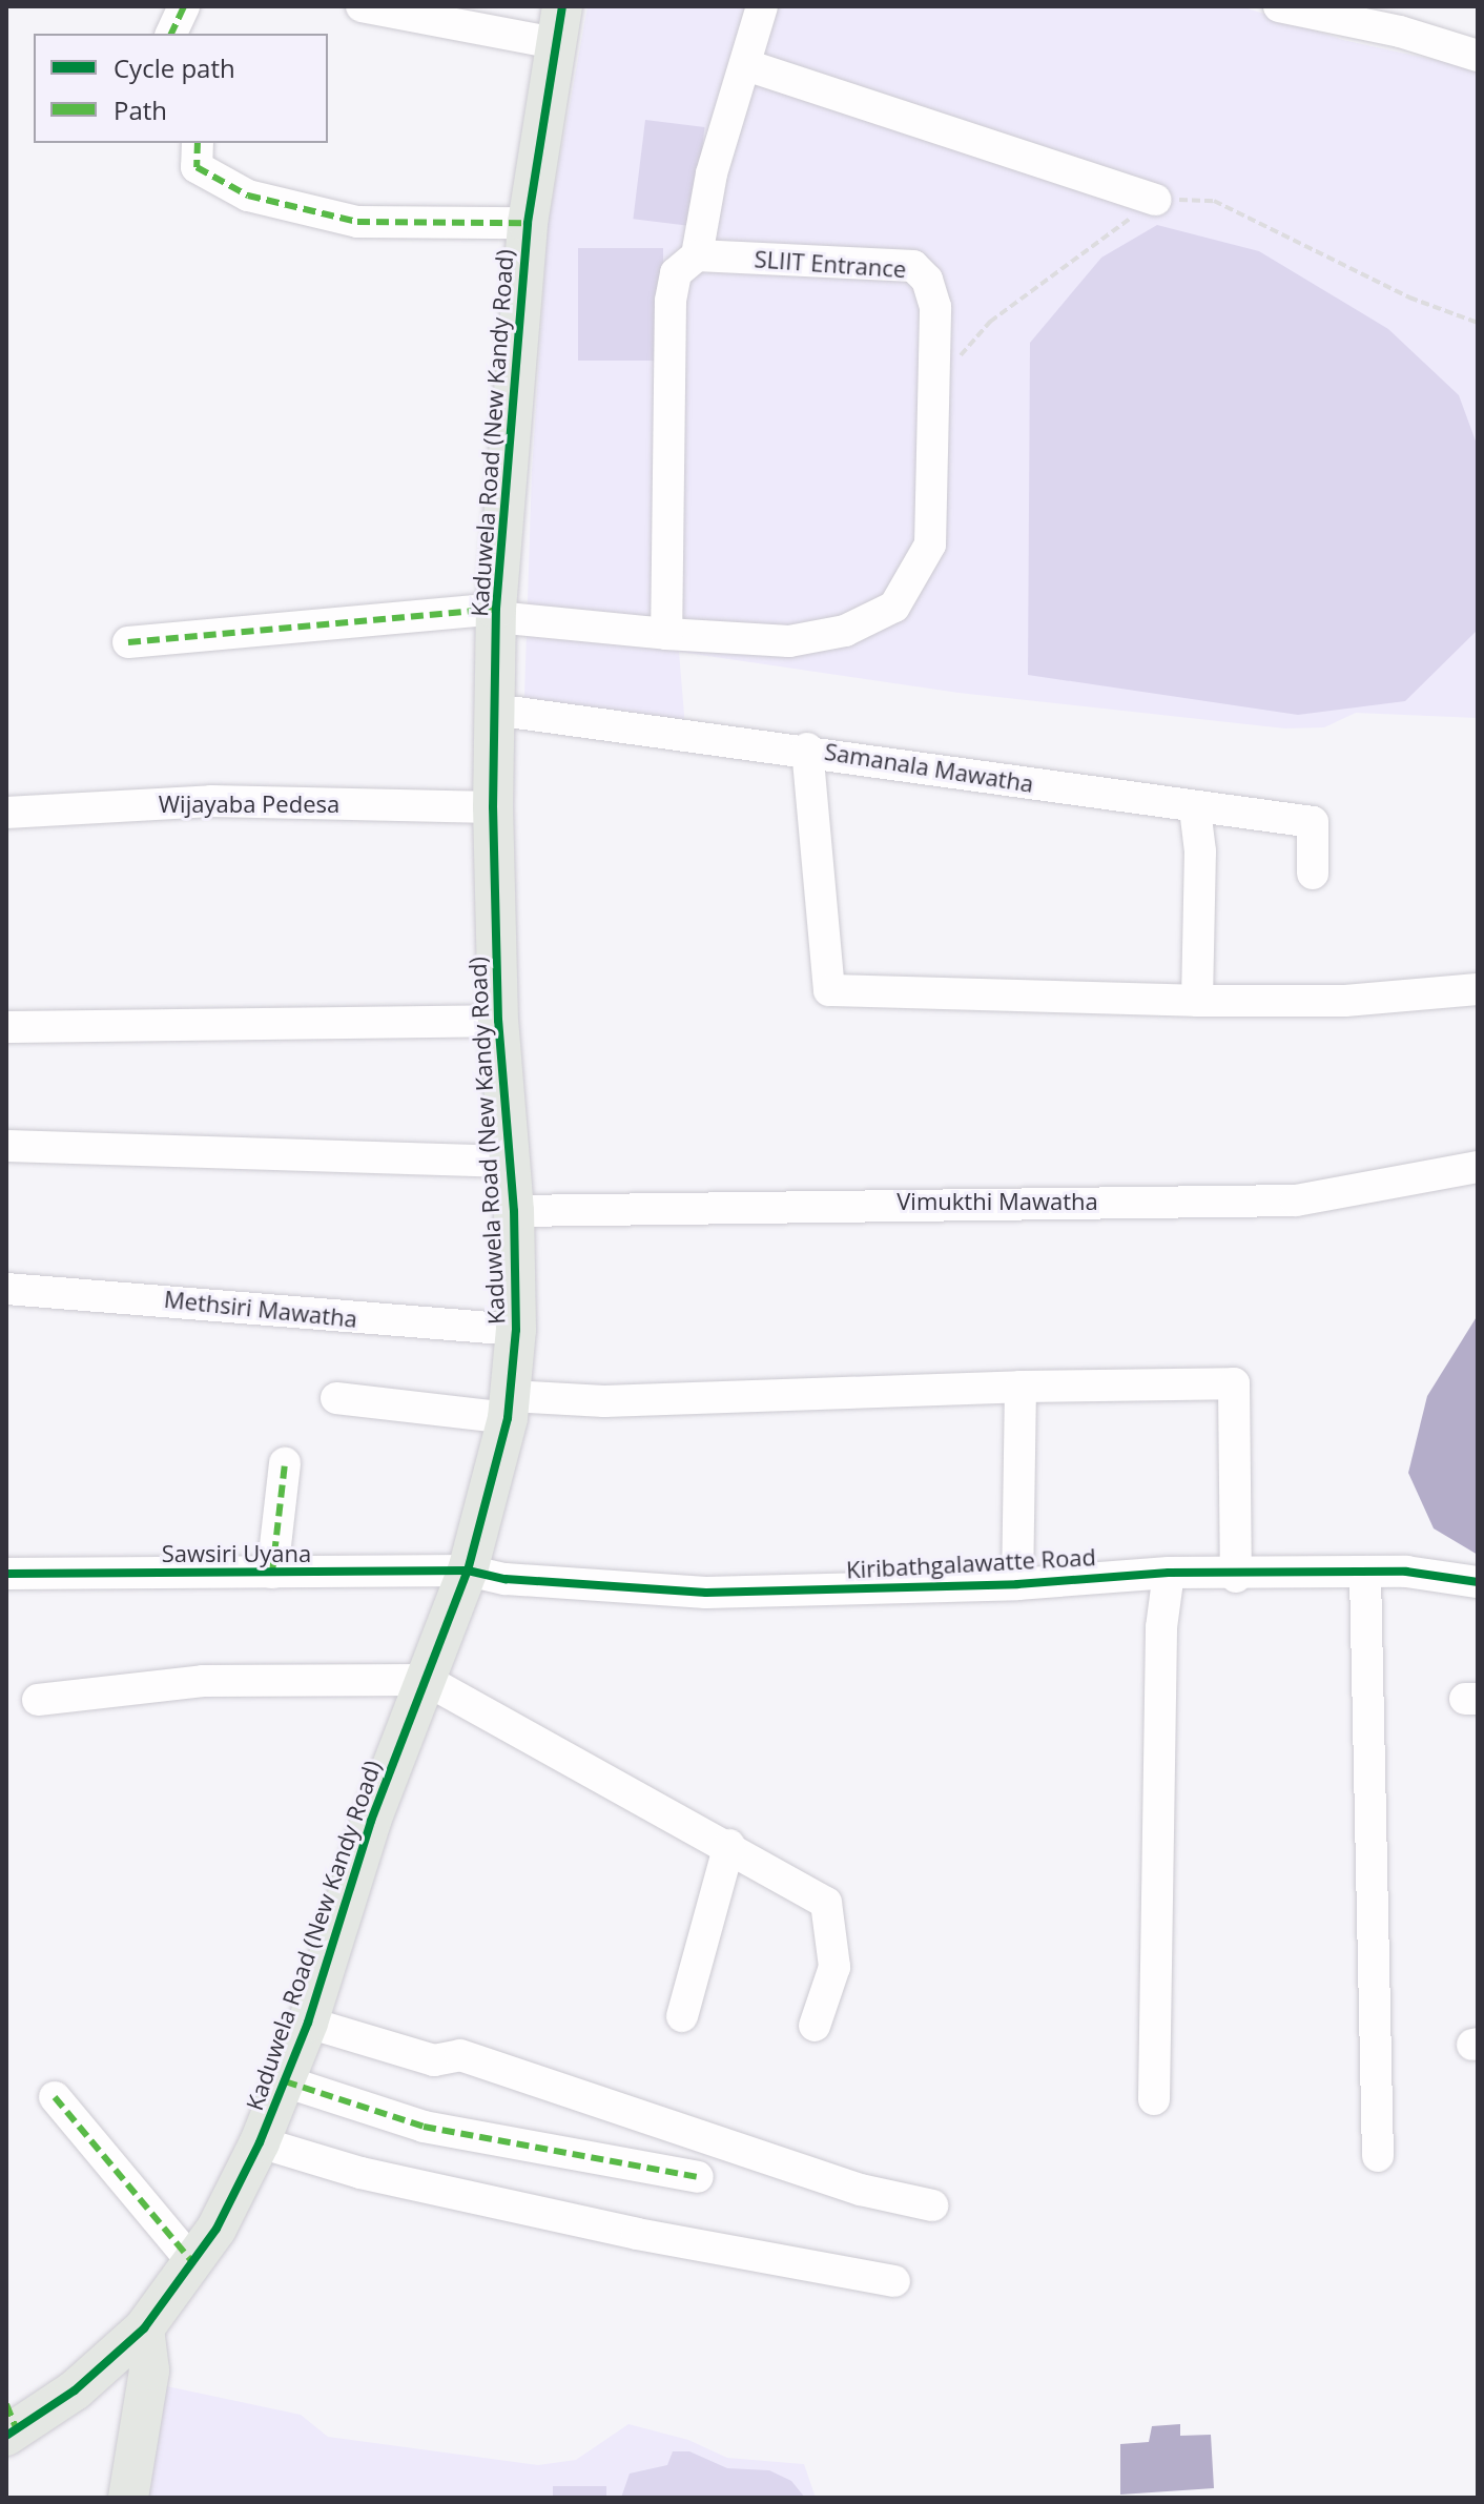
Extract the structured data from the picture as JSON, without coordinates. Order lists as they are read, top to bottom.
{
  "streets": {
    "main road": ["Kaduwela Road (New Kandy Road)"],
    "street": [
      "SLIIT Entrance",
      "Samanala Mawatha",
      "Wijayaba Pedesa",
      "Vimukthi Mawatha",
      "Methsiri Mawatha",
      "Sawsiri Uyana",
      "Kiribathgalawatte Road"
    ]
  },
  "crossings": [
    ["SLIIT Entrance", "Kaduwela Road (New Kandy Road)"],
    ["Kaduwela Road (New Kandy Road)", "Samanala Mawatha"],
    ["Kaduwela Road (New Kandy Road)", "Wijayaba Pedesa"],
    ["Kaduwela Road (New Kandy Road)", "Vimukthi Mawatha"],
    ["Kaduwela Road (New Kandy Road)", "Methsiri Mawatha"],
    ["Kaduwela Road (New Kandy Road)", "Sawsiri Uyana"],
    ["Kaduwela Road (New Kandy Road)", "Kiribathgalawatte Road"],
    ["Sawsiri Uyana", "Kiribathgalawatte Road"]
  ],
  "legend": ["Cycle path", "Path"]
}
